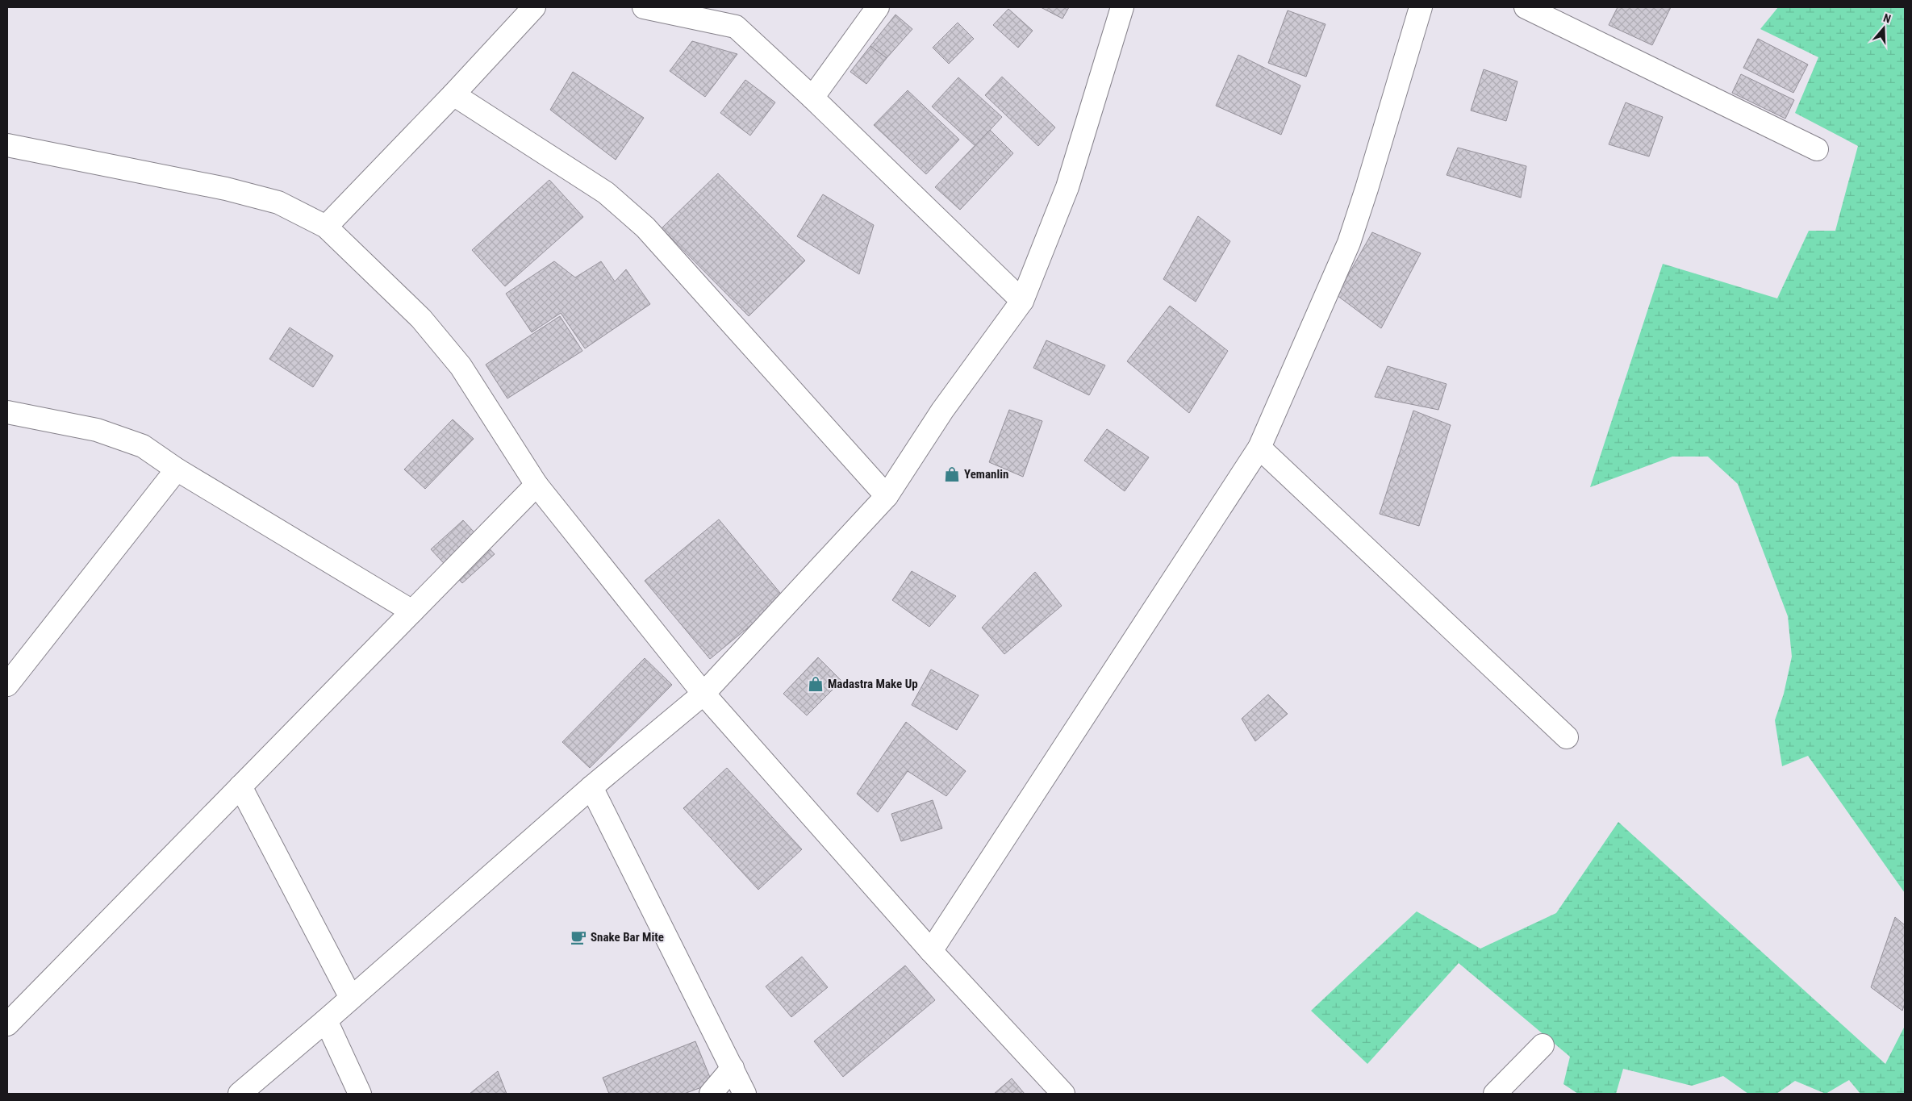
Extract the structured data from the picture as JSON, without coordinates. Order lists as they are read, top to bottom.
{
  "places": {
    "shop": ["Yemanlin", "Madastra Make Up"],
    "cafe": ["Snake Bar Mite"]
  },
  "north": "top"
}
